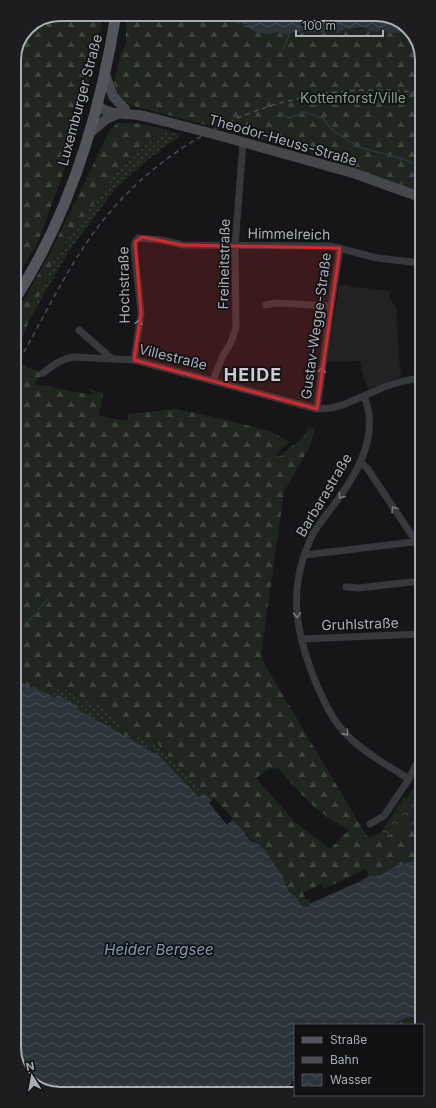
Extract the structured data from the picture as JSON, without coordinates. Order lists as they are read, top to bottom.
{
  "streets": {
    "main road": ["Luxemburger Straße", "Theodor-Heuss-Straße"],
    "street": [
      "Himmelreich",
      "Freiheitstraße",
      "Hochstraße",
      "Gustav-Wegge-Straße",
      "Villestraße",
      "Barbarastraße",
      "Gruhlstraße"
    ]
  },
  "crossings": [
    ["Luxemburger Straße", "Theodor-Heuss-Straße"],
    ["Theodor-Heuss-Straße", "Freiheitstraße"],
    ["Himmelreich", "Freiheitstraße"],
    ["Himmelreich", "Hochstraße"],
    ["Himmelreich", "Gustav-Wegge-Straße"],
    ["Freiheitstraße", "Villestraße"],
    ["Hochstraße", "Villestraße"],
    ["Gustav-Wegge-Straße", "Villestraße"],
    ["Barbarastraße", "Gruhlstraße"]
  ],
  "one_way": ["Hochstraße", "Gustav-Wegge-Straße", "Barbarastraße"],
  "districts": ["HEIDE"],
  "water": ["Heider Bergsee"],
  "parks": ["Kottenforst/Ville"],
  "legend": ["Straße", "Bahn", "Wasser"],
  "scale_bar": "100 m",
  "north": "top"
}
